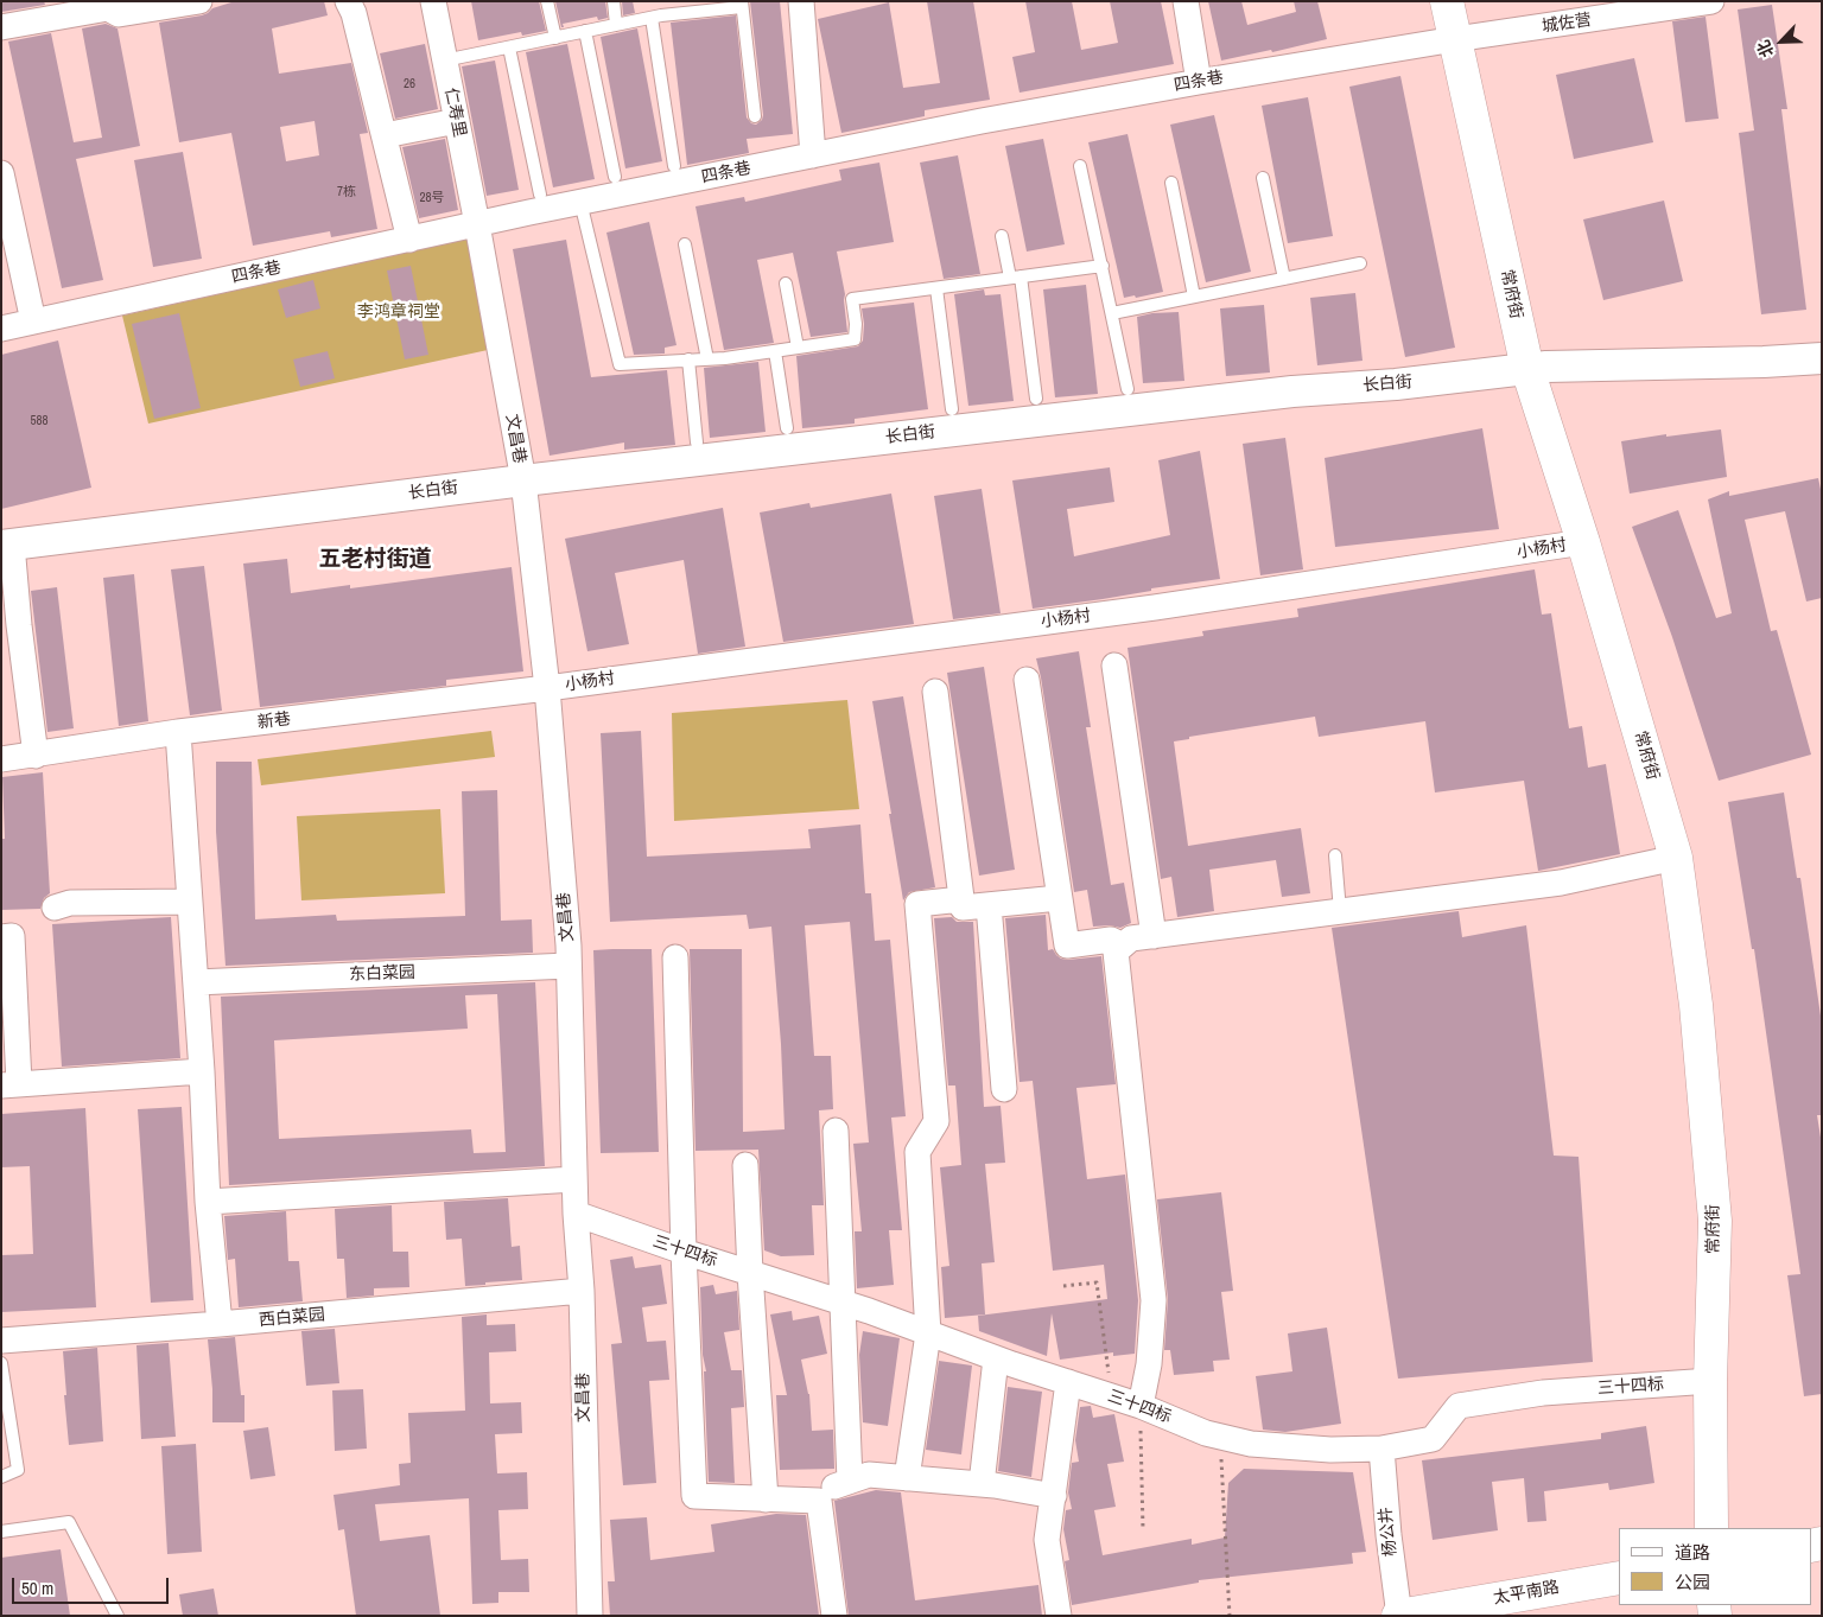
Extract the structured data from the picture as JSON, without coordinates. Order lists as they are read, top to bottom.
{
  "streets": {
    "main road": ["常府街", "太平南路"],
    "street": [
      "城佐营",
      "四条巷",
      "仁寿里",
      "长白街",
      "文昌巷",
      "小杨村",
      "新巷",
      "东白菜园",
      "三十四标",
      "西白菜园",
      "杨公井"
    ]
  },
  "crossings": [
    ["城佐营", "四条巷"],
    ["城佐营", "常府街"],
    ["四条巷", "仁寿里"],
    ["四条巷", "常府街"],
    ["四条巷", "文昌巷"],
    ["仁寿里", "文昌巷"],
    ["常府街", "长白街"],
    ["常府街", "小杨村"],
    ["常府街", "三十四标"],
    ["长白街", "文昌巷"],
    ["文昌巷", "小杨村"],
    ["文昌巷", "新巷"],
    ["文昌巷", "东白菜园"],
    ["文昌巷", "三十四标"],
    ["文昌巷", "西白菜园"],
    ["小杨村", "新巷"],
    ["三十四标", "杨公井"],
    ["杨公井", "太平南路"]
  ],
  "districts": ["五老村街道"],
  "parks": ["李鸿章祠堂"],
  "house_numbers": [
    "26",
    "7栋",
    "28号",
    "588"
  ],
  "legend": ["道路", "公园"],
  "scale_bar": "50 m",
  "north": "bottom left"
}
